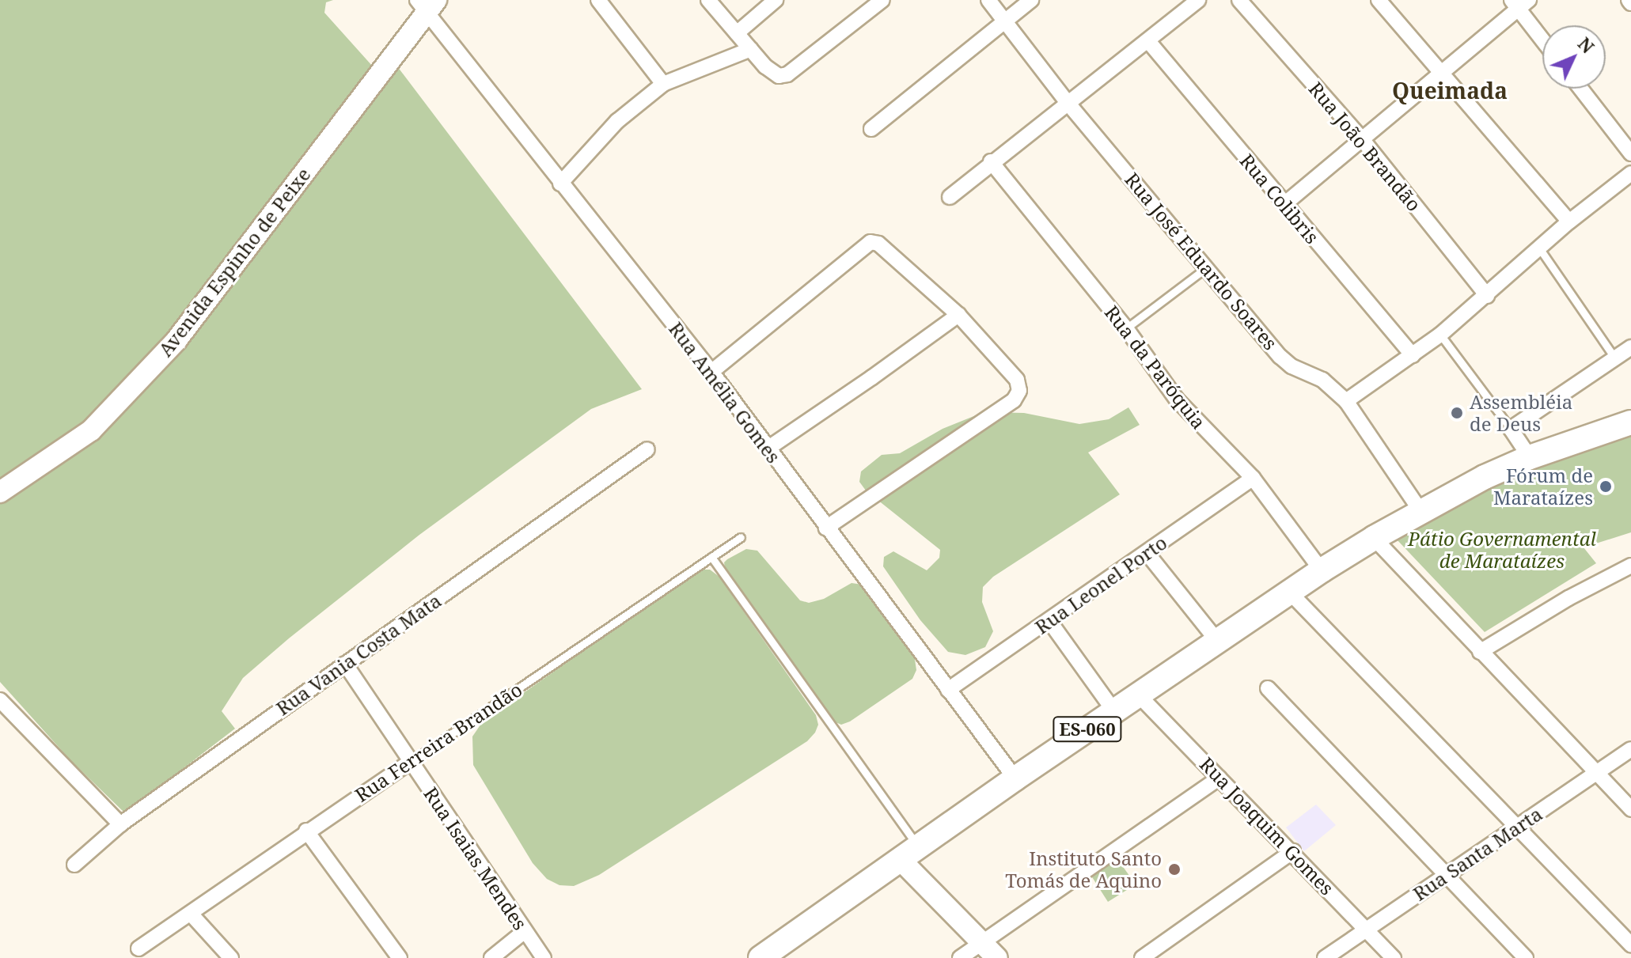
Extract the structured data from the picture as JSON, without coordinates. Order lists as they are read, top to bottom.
{
  "streets": {
    "main road": ["ES-060"],
    "street": [
      "Rua João Brandão",
      "Rua Colibris",
      "Rua José Eduardo Soares",
      "Avenida Espinho de Peixe",
      "Rua da Paróquia",
      "Rua Amélia Gomes",
      "Rua Leonel Porto",
      "Rua Vania Costa Mata",
      "Rua Ferreira Brandão",
      "Rua Joaquim Gomes",
      "Rua Santa Marta",
      "Rua Isaias Mendes"
    ]
  },
  "crossings": [
    ["Rua José Eduardo Soares", "ES-060"],
    ["Avenida Espinho de Peixe", "Rua Amélia Gomes"],
    ["Rua da Paróquia", "Rua Leonel Porto"],
    ["Rua da Paróquia", "ES-060"],
    ["Rua Amélia Gomes", "Rua Leonel Porto"],
    ["Rua Amélia Gomes", "ES-060"],
    ["Rua Vania Costa Mata", "Rua Isaias Mendes"],
    ["ES-060", "Rua Joaquim Gomes"],
    ["Rua Ferreira Brandão", "Rua Isaias Mendes"],
    ["Rua Joaquim Gomes", "Rua Santa Marta"]
  ],
  "districts": ["Queimada"],
  "parks": ["Pátio Governamental de Marataízes"],
  "places": ["Assembléia de Deus", "Fórum de Marataízes", "Instituto Santo Tomás de Aquino"],
  "north": "top right"
}
